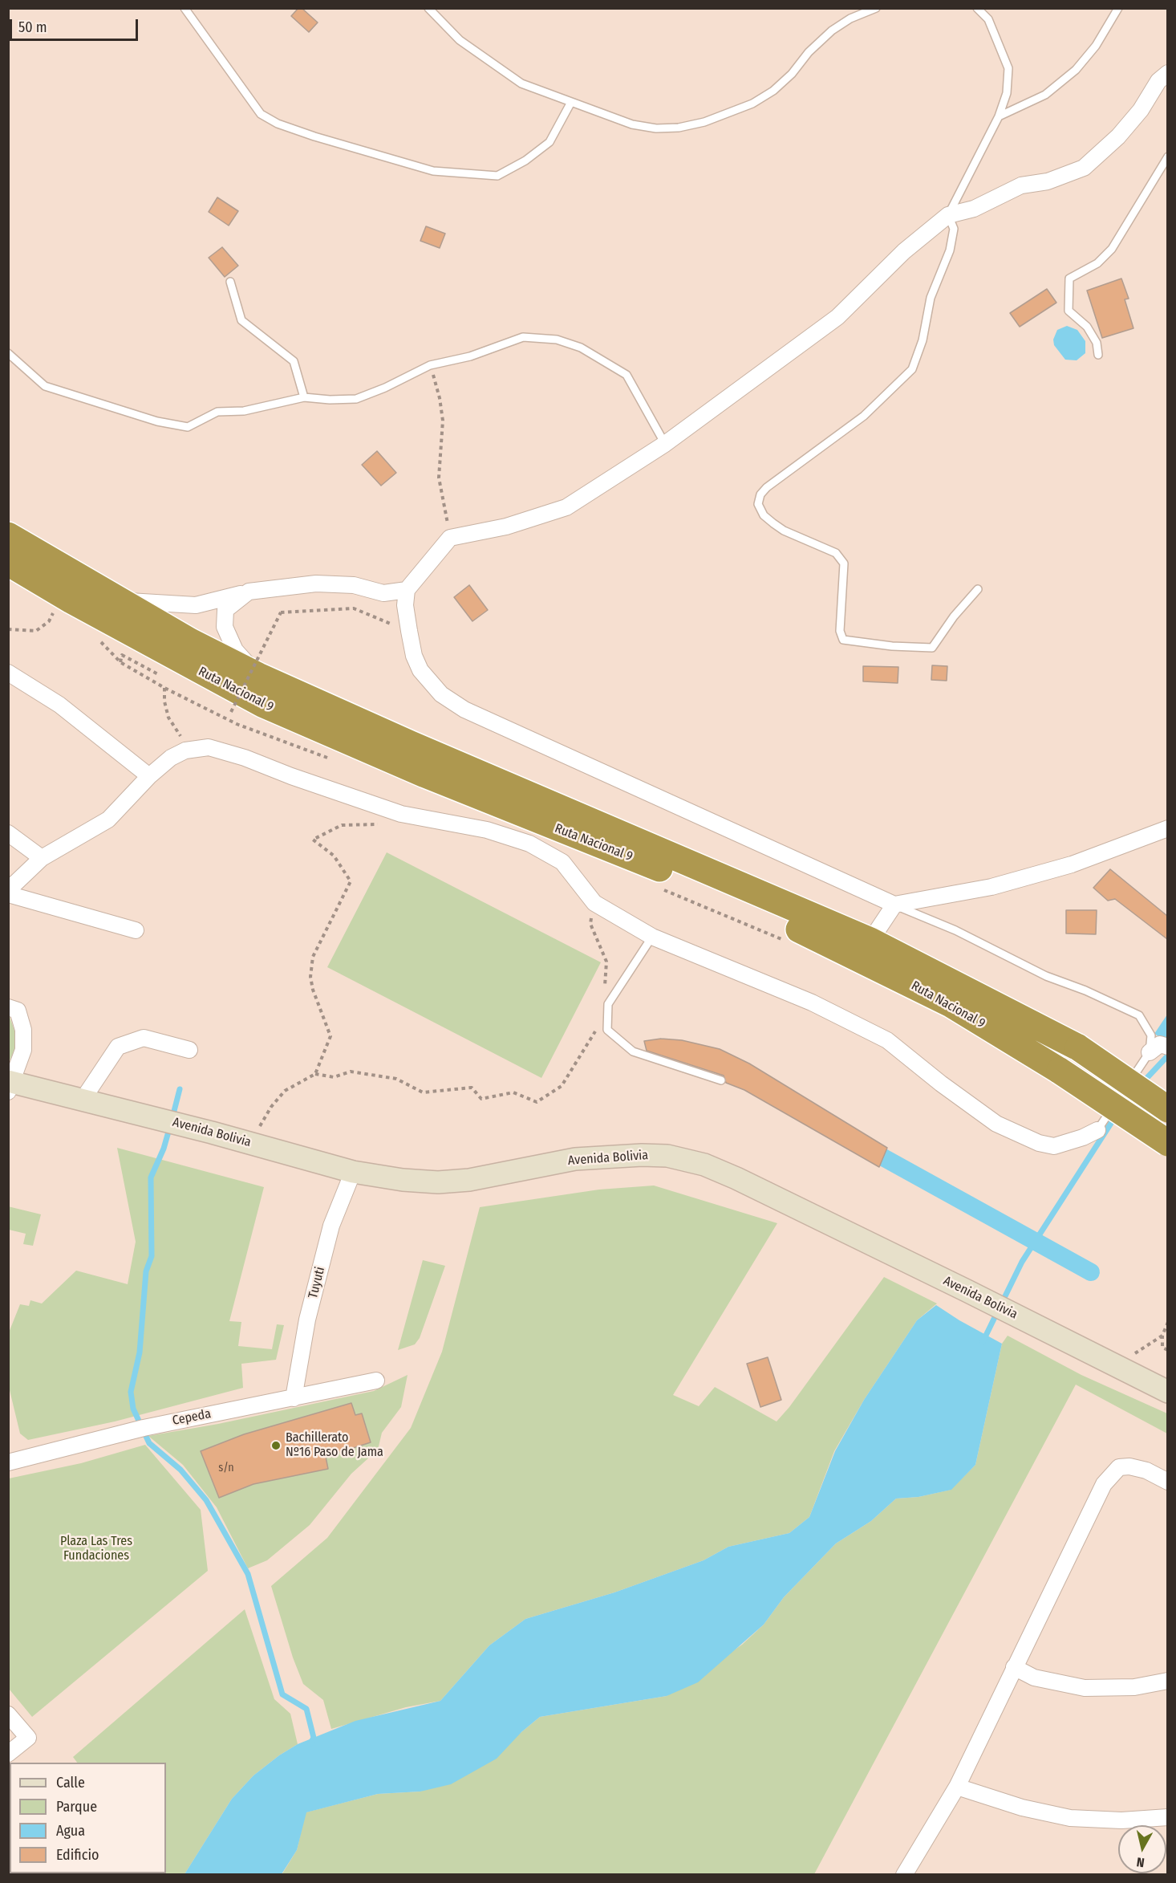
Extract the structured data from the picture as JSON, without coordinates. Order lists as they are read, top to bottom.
{
  "streets": {
    "highway": ["Ruta Nacional 9"],
    "street": ["Avenida Bolivia", "Tuyuti", "Cepeda"]
  },
  "crossings": [
    ["Avenida Bolivia", "Tuyuti"],
    ["Tuyuti", "Cepeda"]
  ],
  "parks": ["Plaza Las Tres Fundaciones"],
  "places": ["Bachillerato Nº16 Paso de Jama"],
  "house_numbers": ["s/n"],
  "legend": [
    "Calle",
    "Parque",
    "Agua",
    "Edificio"
  ],
  "scale_bar": "50 m",
  "north": "bottom"
}
